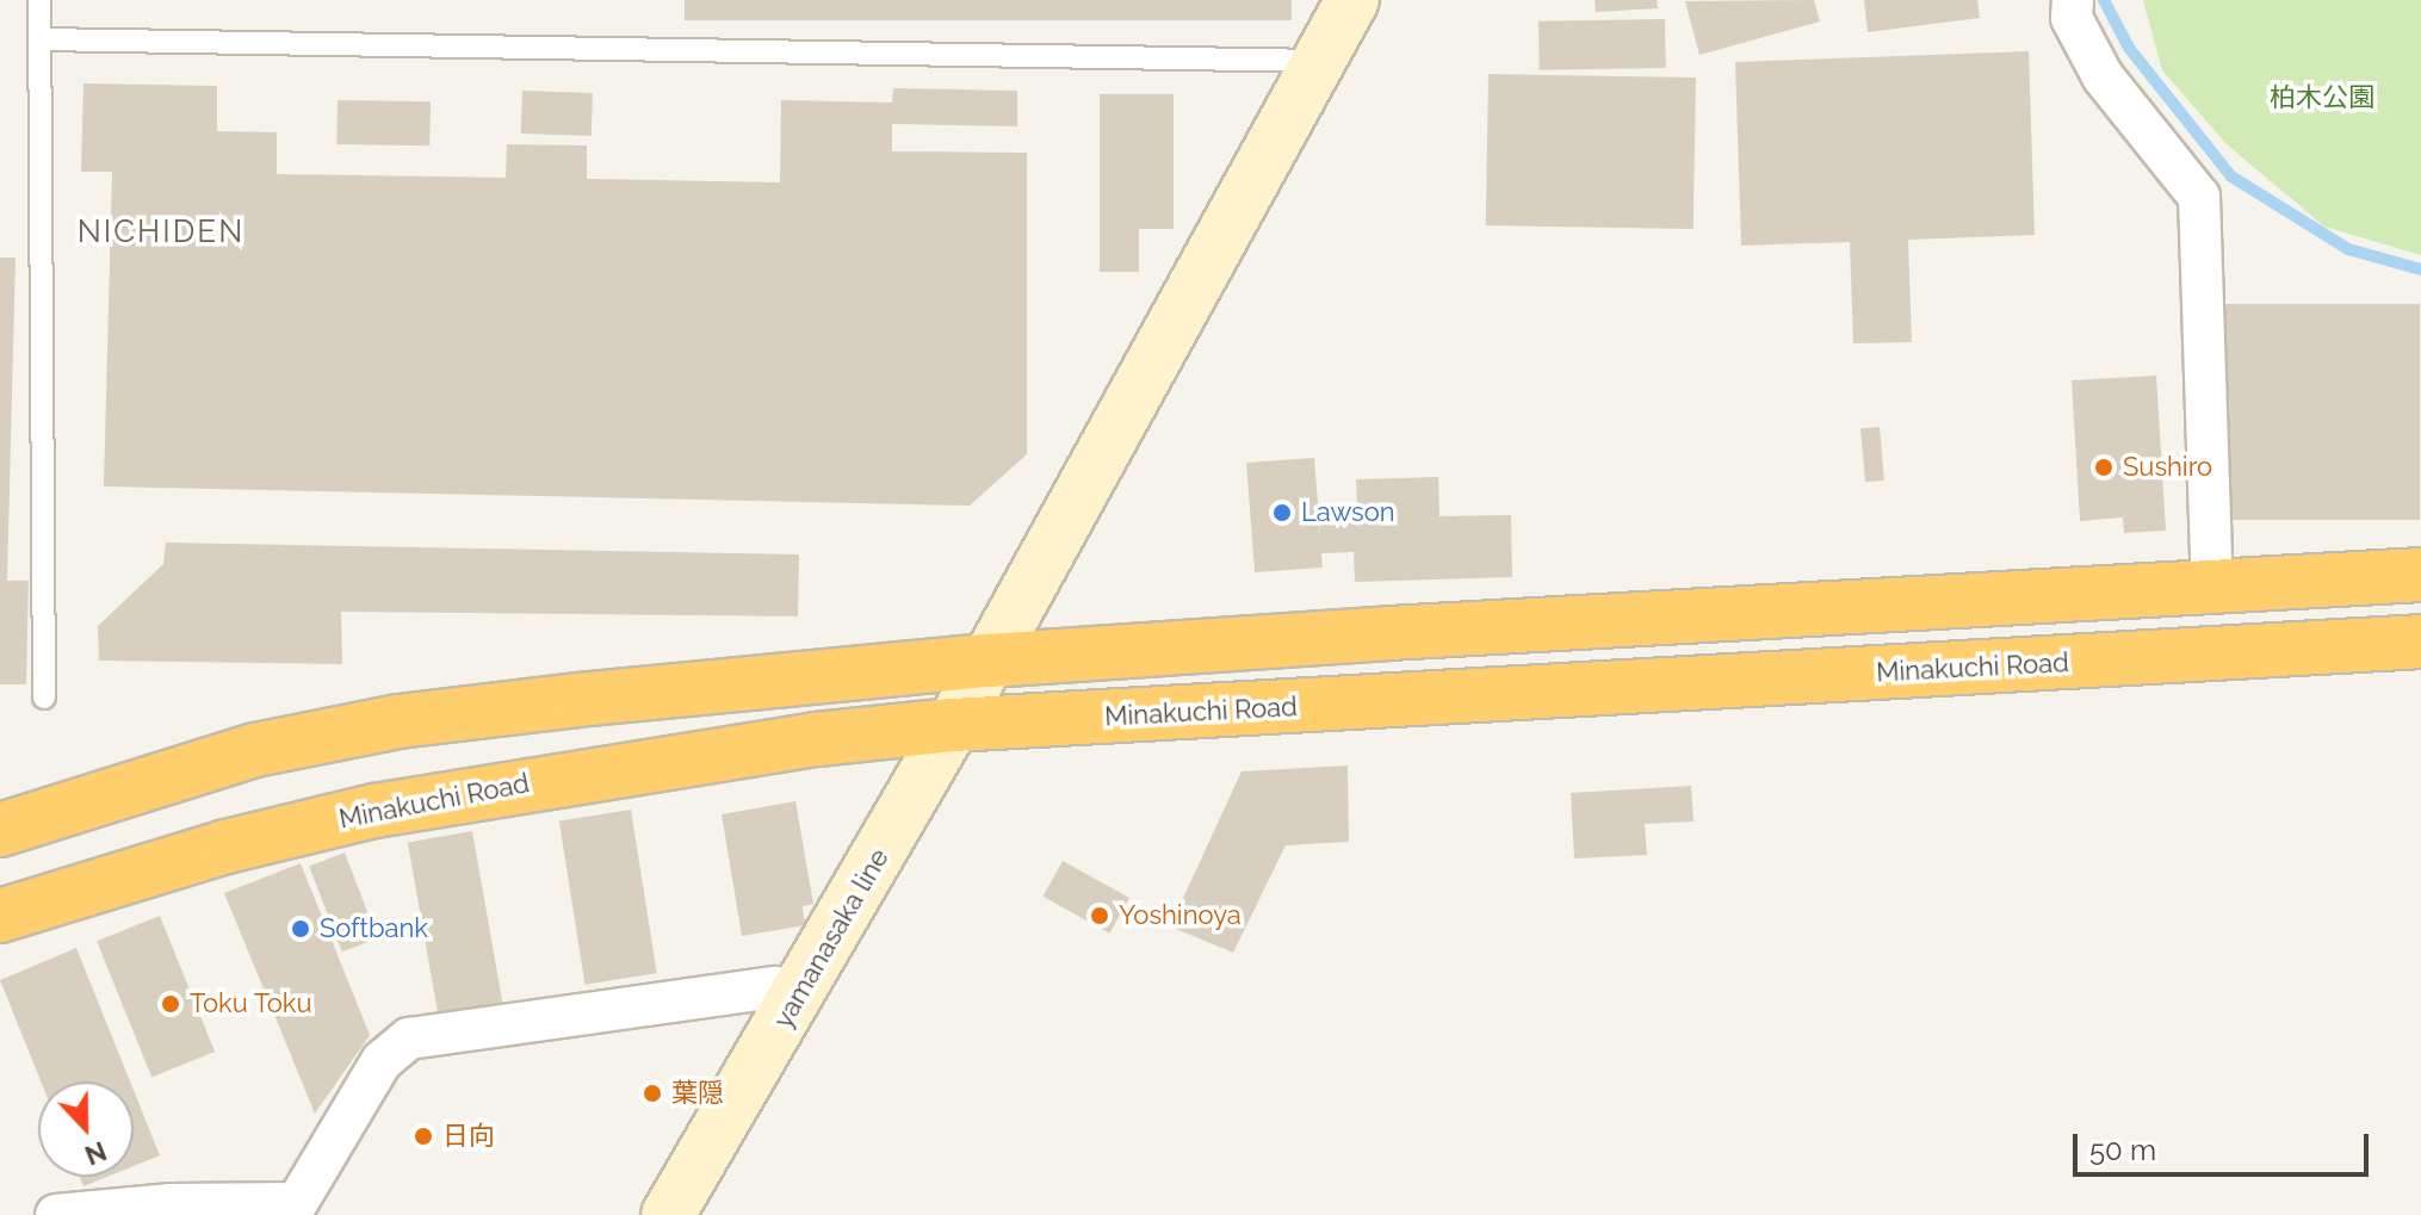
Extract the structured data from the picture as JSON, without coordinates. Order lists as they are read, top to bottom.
{
  "streets": {
    "highway": ["Minakuchi Road"],
    "street": ["yamanasaka line"]
  },
  "crossings": [
    ["Minakuchi Road", "yamanasaka line"]
  ],
  "districts": ["NICHIDEN"],
  "parks": ["柏木公園"],
  "places": [
    "Sushiro",
    "Lawson",
    "Yoshinoya",
    "Softbank",
    "Toku Toku",
    "葉隠",
    "日向"
  ],
  "scale_bar": "50 m",
  "north": "bottom"
}
